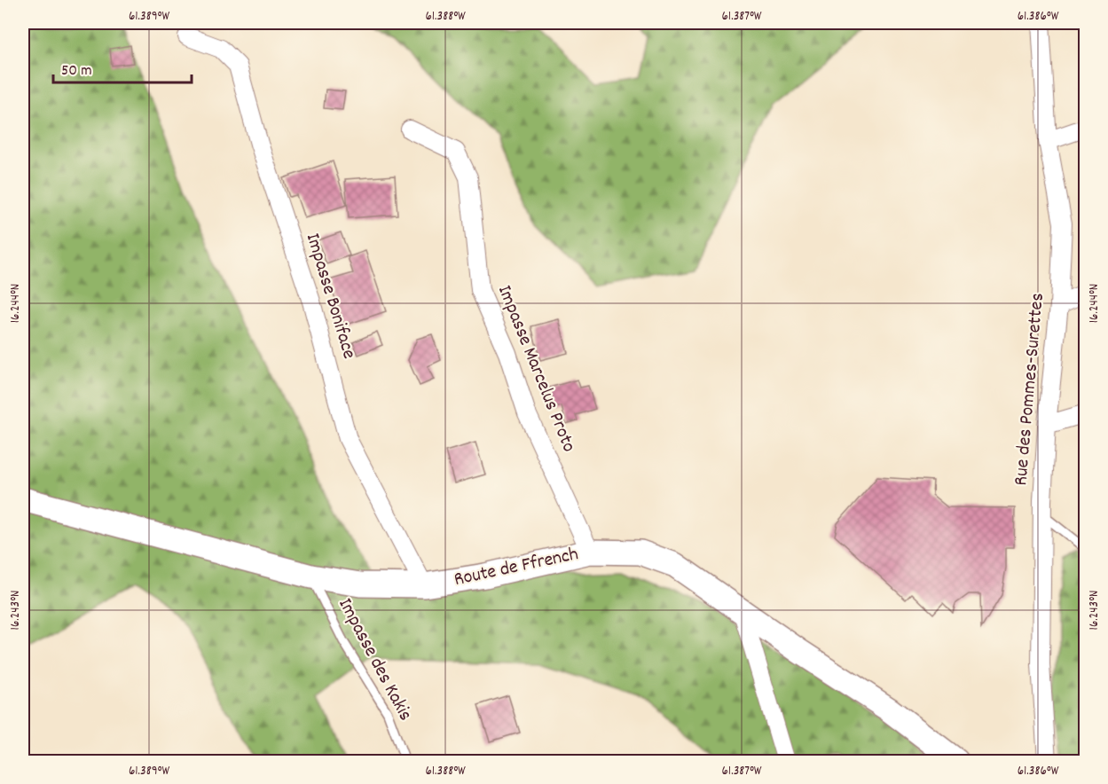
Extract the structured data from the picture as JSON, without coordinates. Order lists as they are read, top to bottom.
{
  "streets": {
    "main road": ["Route de Ffrench"],
    "street": ["Impasse Boniface", "Impasse Marcelus Proto", "Rue des Pommes-Surettes"],
    "lane": ["Impasse des Kakis"]
  },
  "crossings": [
    ["Impasse Boniface", "Route de Ffrench"],
    ["Impasse Marcelus Proto", "Route de Ffrench"],
    ["Route de Ffrench", "Impasse des Kakis"]
  ],
  "scale_bar": "50 m",
  "coordinates": [
    "61.389°W",
    "61.388°W",
    "61.387°W",
    "61.386°W",
    "16.244°N",
    "16.243°N"
  ]
}
